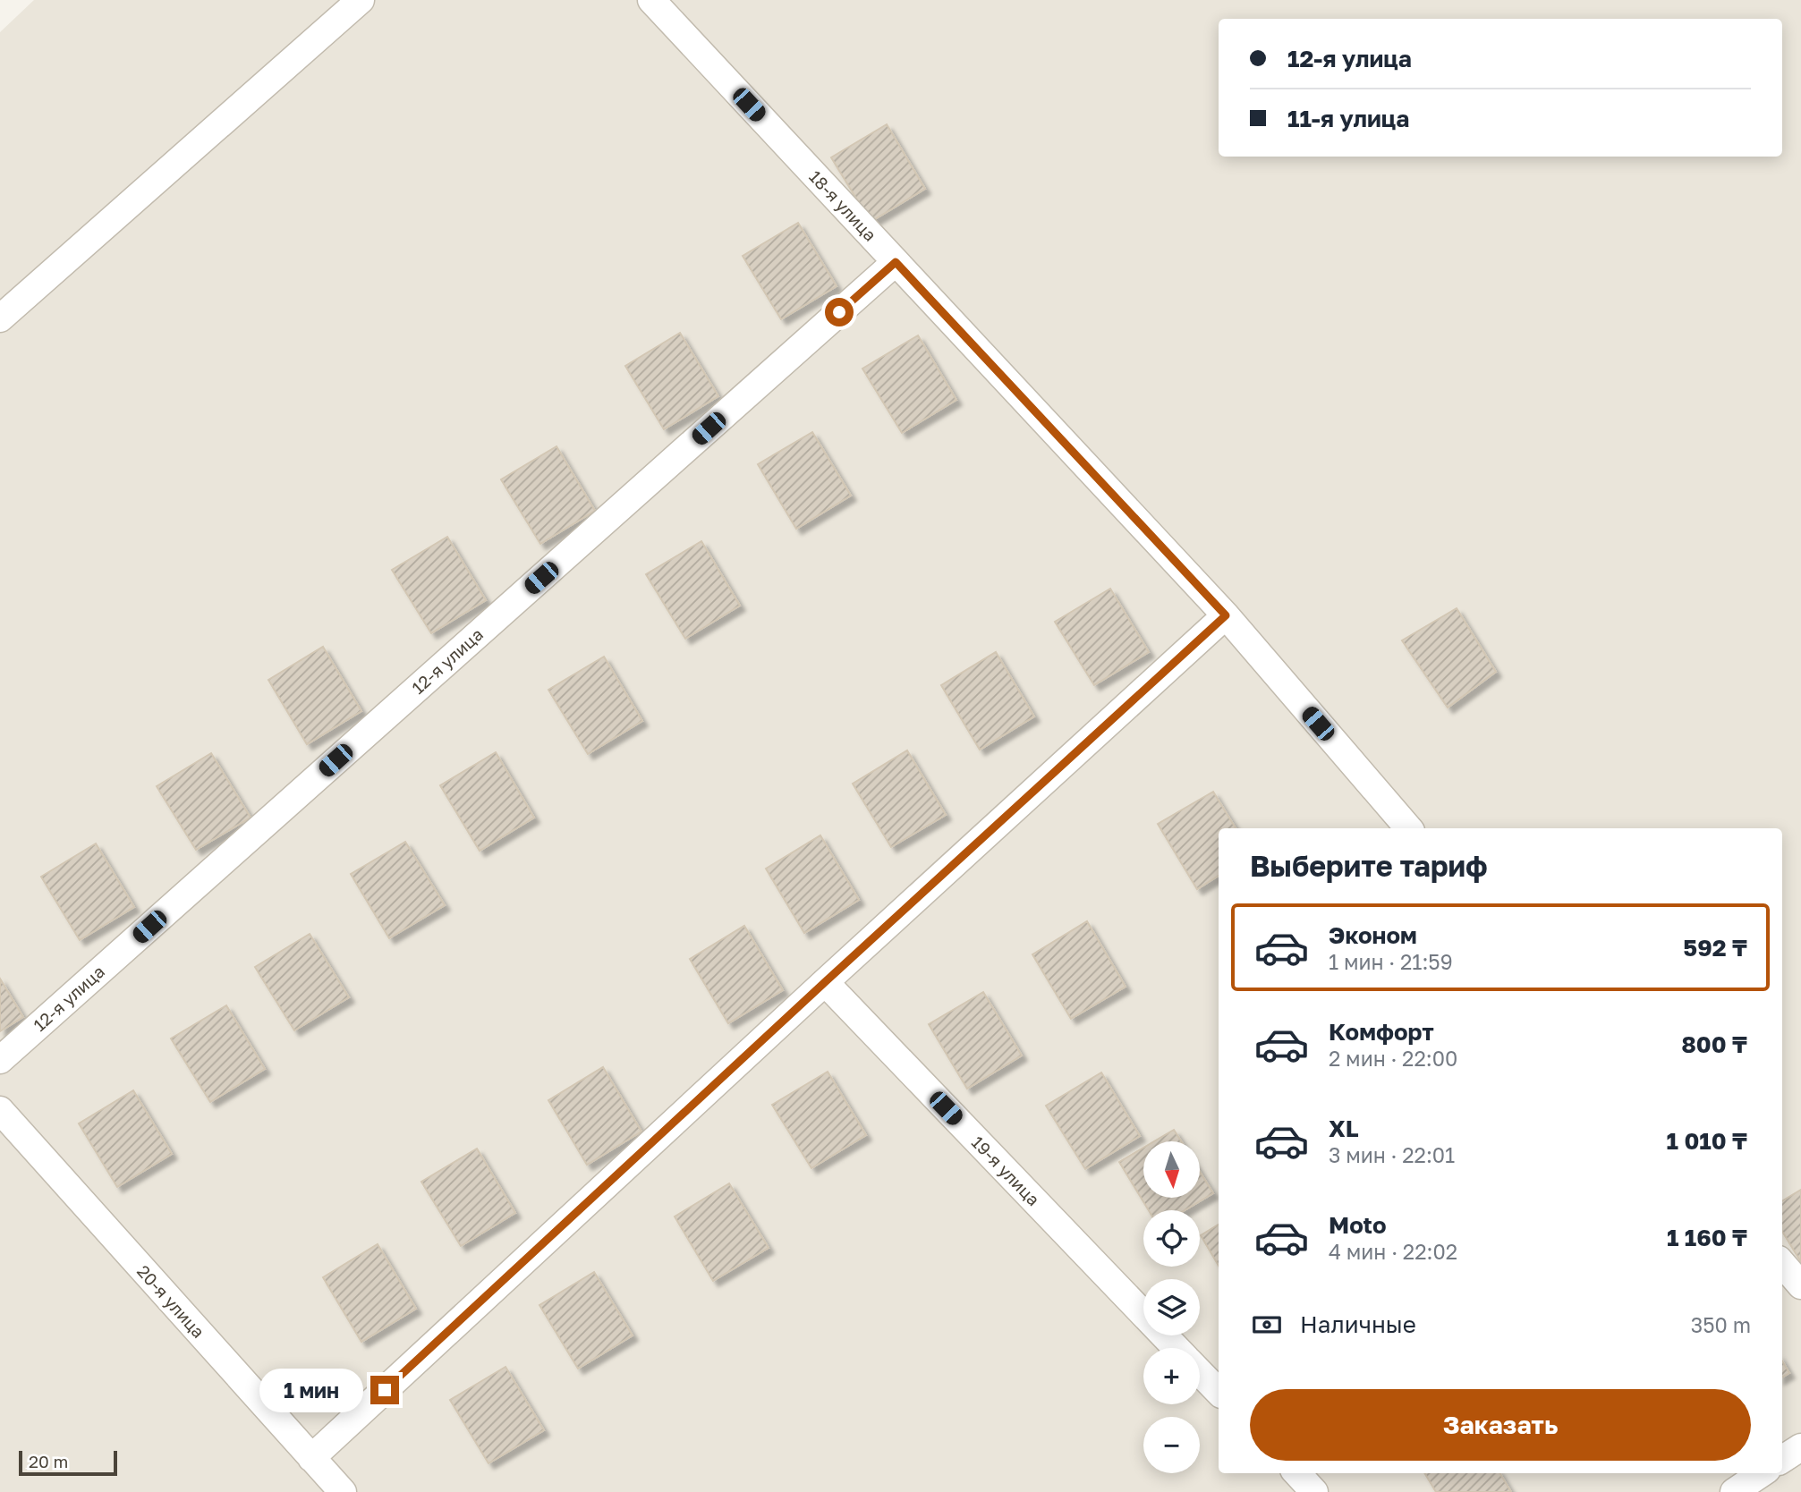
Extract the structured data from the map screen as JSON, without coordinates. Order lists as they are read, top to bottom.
{
  "streets": {
    "street": [
      "18-я улица",
      "12-я улица",
      "19-я улица",
      "20-я улица"
    ]
  },
  "crossings": [
    ["18-я улица", "12-я улица"]
  ],
  "scale_bar": "20 m",
  "north": "bottom",
  "page": {
    "banner": ["12-я улица", "11-я улица"],
    "heading": "Выберите тариф",
    "list": [
      {
        "name": "Эконом",
        "note": "1 мин · 21:59",
        "value": "592 ₸"
      },
      {
        "name": "Комфорт",
        "note": "2 мин · 22:00",
        "value": "800 ₸"
      },
      {
        "name": "XL",
        "note": "3 мин · 22:01",
        "value": "1 010 ₸"
      },
      {
        "name": "Moto",
        "note": "4 мин · 22:02",
        "value": "1 160 ₸"
      }
    ],
    "map_buttons": ["+", "−"],
    "pay": ["Наличные", "350 m"],
    "bubble": "1 мин",
    "buttons": "Заказать",
    "scale": "20 m"
  }
}
